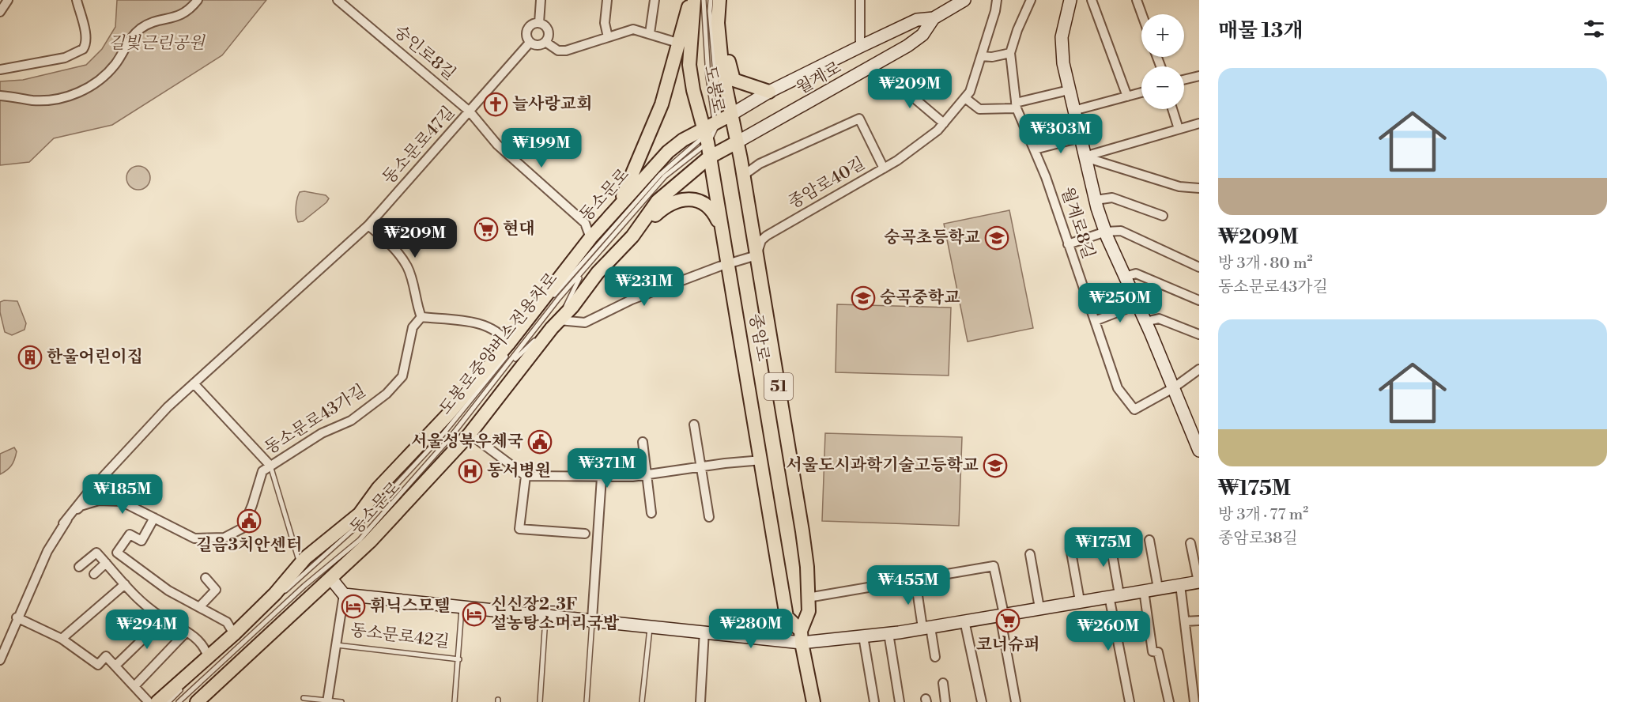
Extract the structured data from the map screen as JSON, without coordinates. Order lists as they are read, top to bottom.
{
  "streets": {
    "main road": [
      "도봉로",
      "동소문로",
      "종암로",
      "51"
    ],
    "street": [
      "숭인로8길",
      "월계로",
      "동소문로47길",
      "종암로40길",
      "월계로8길",
      "동소문로43가길",
      "동소문로42길"
    ],
    "lane": ["도봉로중앙버스전용차로"]
  },
  "crossings": [
    ["숭인로8길", "동소문로47길"],
    ["월계로", "도봉로"],
    ["월계로", "동소문로"],
    ["월계로", "종암로"],
    ["월계로", "도봉로중앙버스전용차로"],
    ["도봉로", "동소문로"],
    ["도봉로", "종암로"],
    ["도봉로", "도봉로중앙버스전용차로"],
    ["동소문로47길", "동소문로"],
    ["종암로40길", "종암로"],
    ["동소문로", "종암로"],
    ["동소문로", "도봉로중앙버스전용차로"]
  ],
  "parks": ["길빛근린공원"],
  "places": {
    "church": ["늘사랑교회"],
    "supermarket": ["현대", "코너슈퍼"],
    "school or university": ["숭곡초등학교", "숭곡중학교", "서울도시과학기술고등학교"],
    "building": ["한울어린이집"],
    "public building": ["서울성북우체국", "길음3치안센터"],
    "hospital": ["동서병원"],
    "hotel": ["휘닉스모텔", "신신장2-3F 설농탕소머리국밥"]
  },
  "page": {
    "heading": "매물 13개",
    "map_buttons": ["+", "−"],
    "list": [
      {
        "name": "₩209M",
        "note": "방 3개 · 80 m² · 동소문로43가길"
      },
      {
        "name": "₩175M",
        "note": "방 3개 · 77 m² · 종암로38길"
      }
    ],
    "price": [
      "₩209M",
      "₩303M",
      "₩199M",
      "₩209M",
      "₩231M",
      "₩250M",
      "₩371M",
      "₩185M",
      "₩175M",
      "₩455M",
      "₩280M",
      "₩294M",
      "₩260M"
    ]
  }
}
